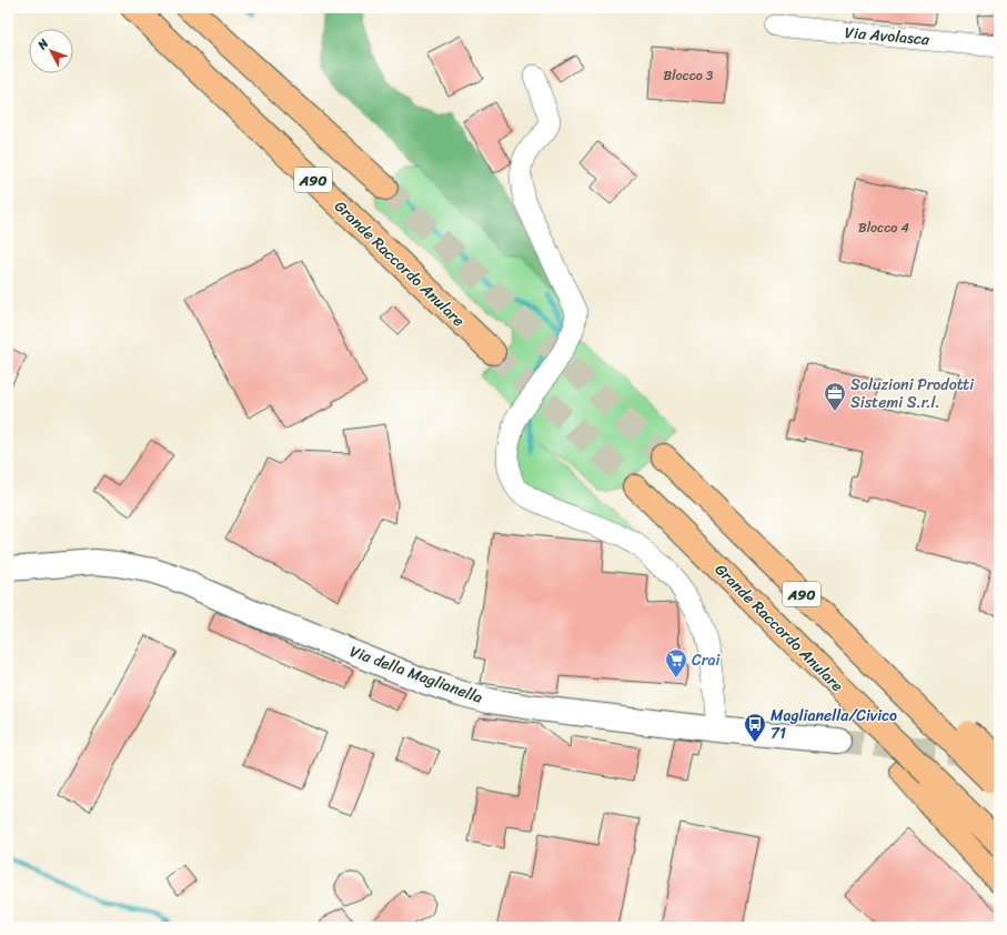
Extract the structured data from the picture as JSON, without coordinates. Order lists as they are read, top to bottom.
{
  "streets": {
    "highway": ["A90", "Grande Raccordo Anulare"],
    "street": ["Via Avolasca", "Via della Maglianella"]
  },
  "places": {
    "office": ["Soluzioni Prodotti Sistemi S.r.l."],
    "supermarket": ["Crai"],
    "bus stop": ["Maglianella/Civico 71"]
  },
  "house_numbers": ["Blocco 3", "Blocco 4"],
  "north": "top left"
}
